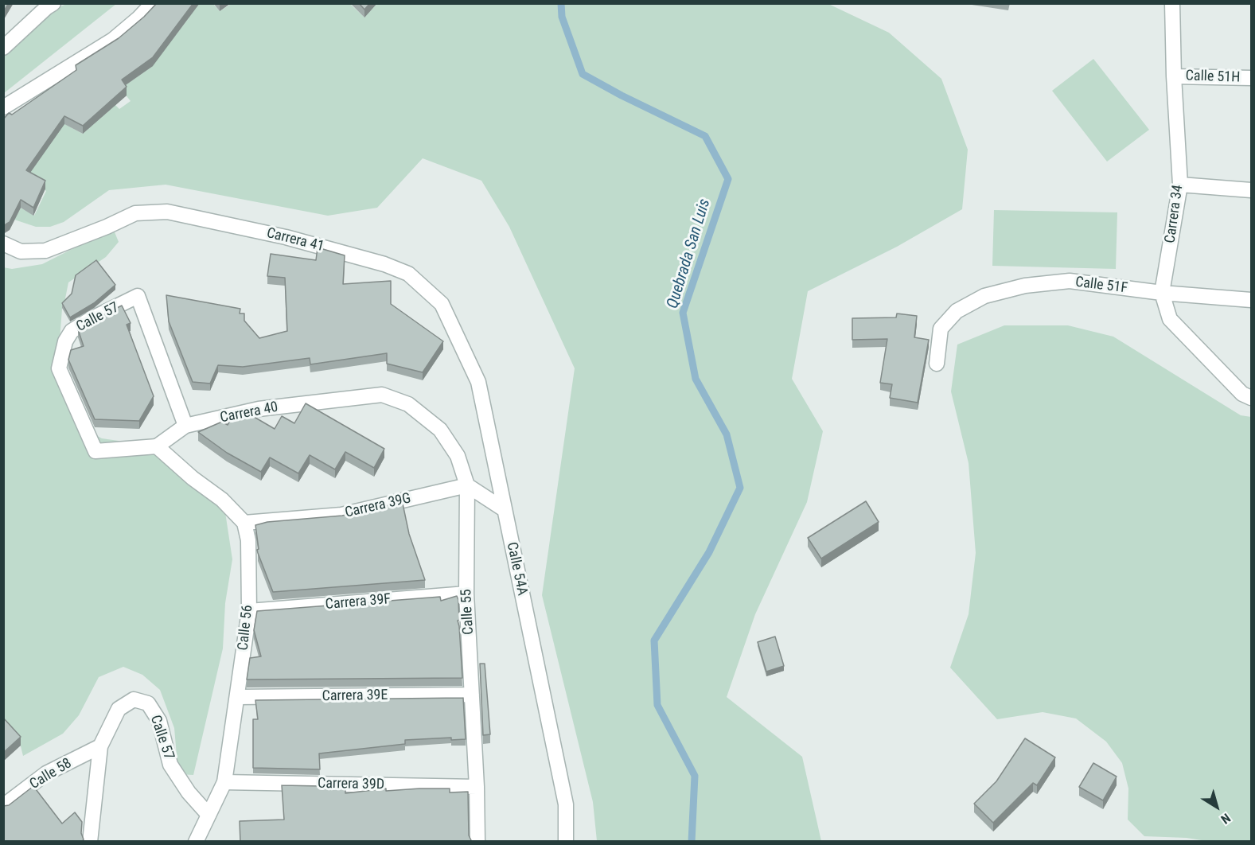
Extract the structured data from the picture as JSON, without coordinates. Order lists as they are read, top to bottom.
{
  "streets": {
    "street": [
      "Calle 51H",
      "Carrera 34",
      "Carrera 41",
      "Calle 51F",
      "Calle 57",
      "Carrera 40",
      "Carrera 39G",
      "Calle 54A",
      "Carrera 39F",
      "Calle 55",
      "Calle 56",
      "Carrera 39E",
      "Calle 58",
      "Carrera 39D"
    ]
  },
  "crossings": [
    ["Calle 51H", "Carrera 34"],
    ["Carrera 34", "Calle 51F"],
    ["Carrera 41", "Calle 54A"],
    ["Calle 57", "Carrera 40"],
    ["Calle 57", "Calle 56"],
    ["Calle 57", "Calle 58"],
    ["Carrera 40", "Calle 55"],
    ["Carrera 39G", "Calle 55"],
    ["Carrera 39G", "Calle 56"],
    ["Carrera 39F", "Calle 55"],
    ["Carrera 39F", "Calle 56"],
    ["Calle 55", "Carrera 39E"],
    ["Calle 55", "Carrera 39D"],
    ["Calle 56", "Carrera 39E"],
    ["Calle 56", "Carrera 39D"]
  ],
  "water": ["Quebrada San Luis"],
  "north": "bottom right"
}
